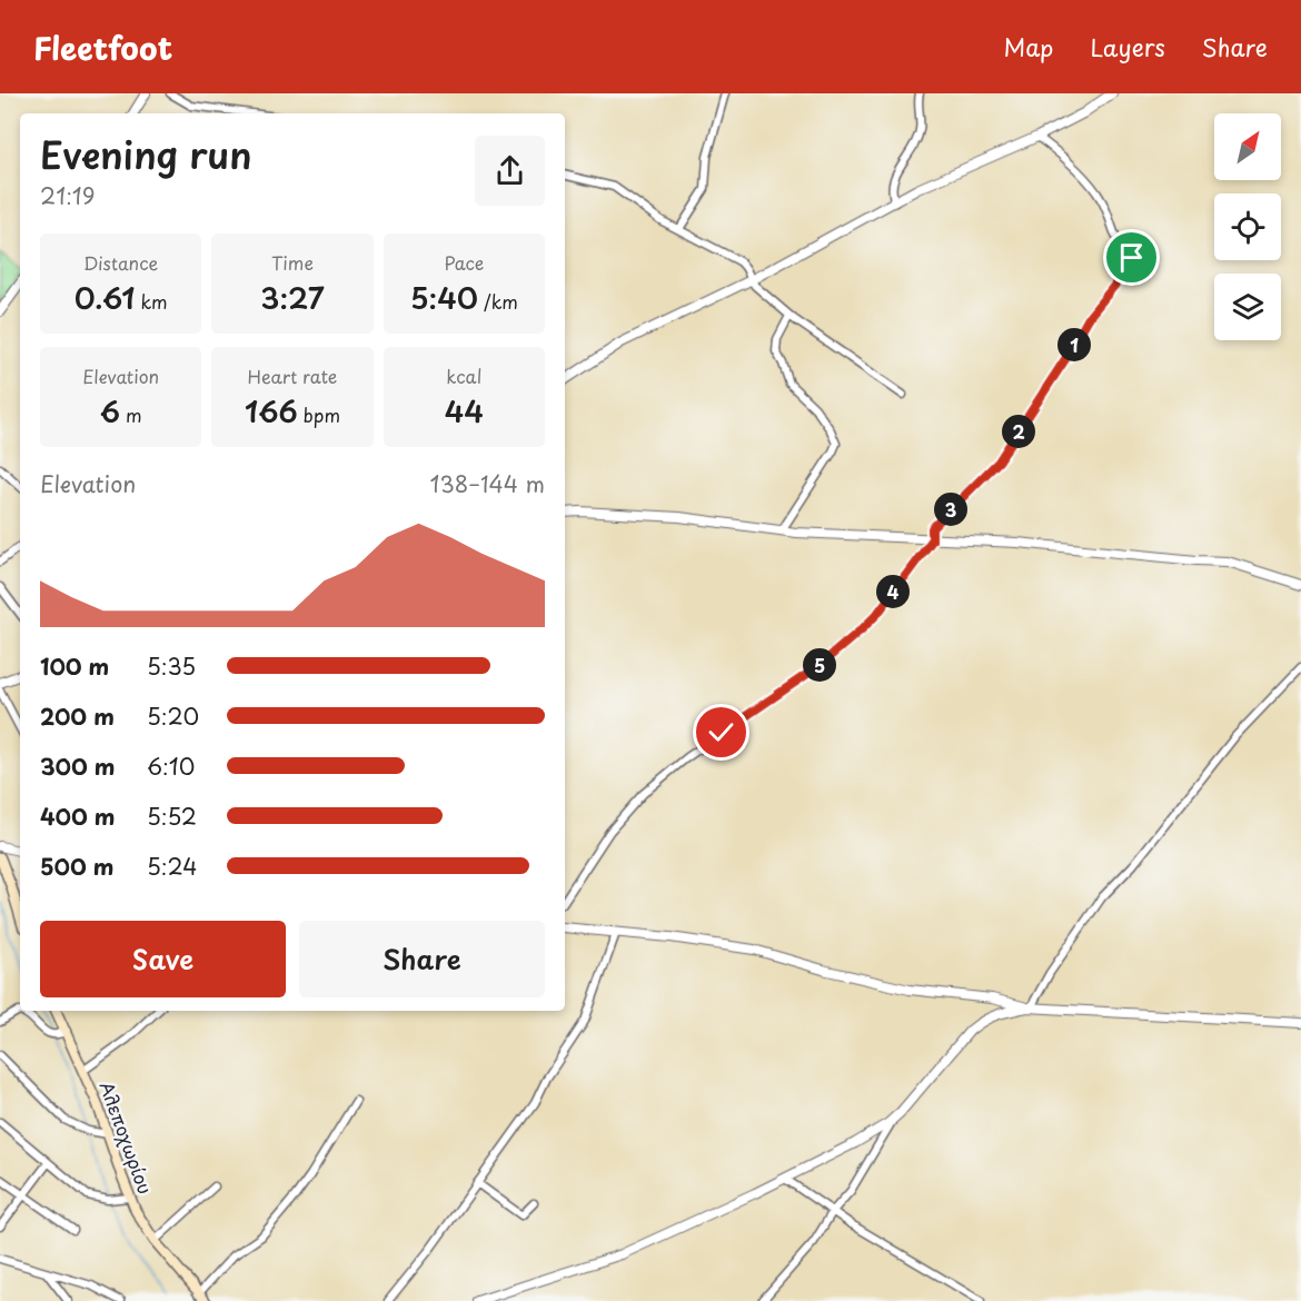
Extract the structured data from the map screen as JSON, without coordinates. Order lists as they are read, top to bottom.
{
  "streets": {
    "main road": ["Αλεποχωρίου"]
  },
  "north": "top right",
  "page": {
    "header": "Fleetfoot",
    "nav": ["Map", "Layers", "Share"],
    "heading": ["Evening run", "21:19"],
    "stats": [
      ["Distance", "0.61 km"],
      ["Time", "3:27"],
      ["Pace", "5:40 /km"],
      ["Elevation", "6 m"],
      ["Heart rate", "166 bpm"],
      ["kcal", "44"]
    ],
    "pins": [
      "1",
      "2",
      "3",
      "4",
      "5"
    ],
    "chart": ["Elevation", "138–144 m"],
    "list": [
      {
        "name": "100 m",
        "note": "5:35"
      },
      {
        "name": "200 m",
        "note": "5:20"
      },
      {
        "name": "300 m",
        "note": "6:10"
      },
      {
        "name": "400 m",
        "note": "5:52"
      },
      {
        "name": "500 m",
        "note": "5:24"
      }
    ],
    "buttons": ["Save", "Share"]
  }
}
